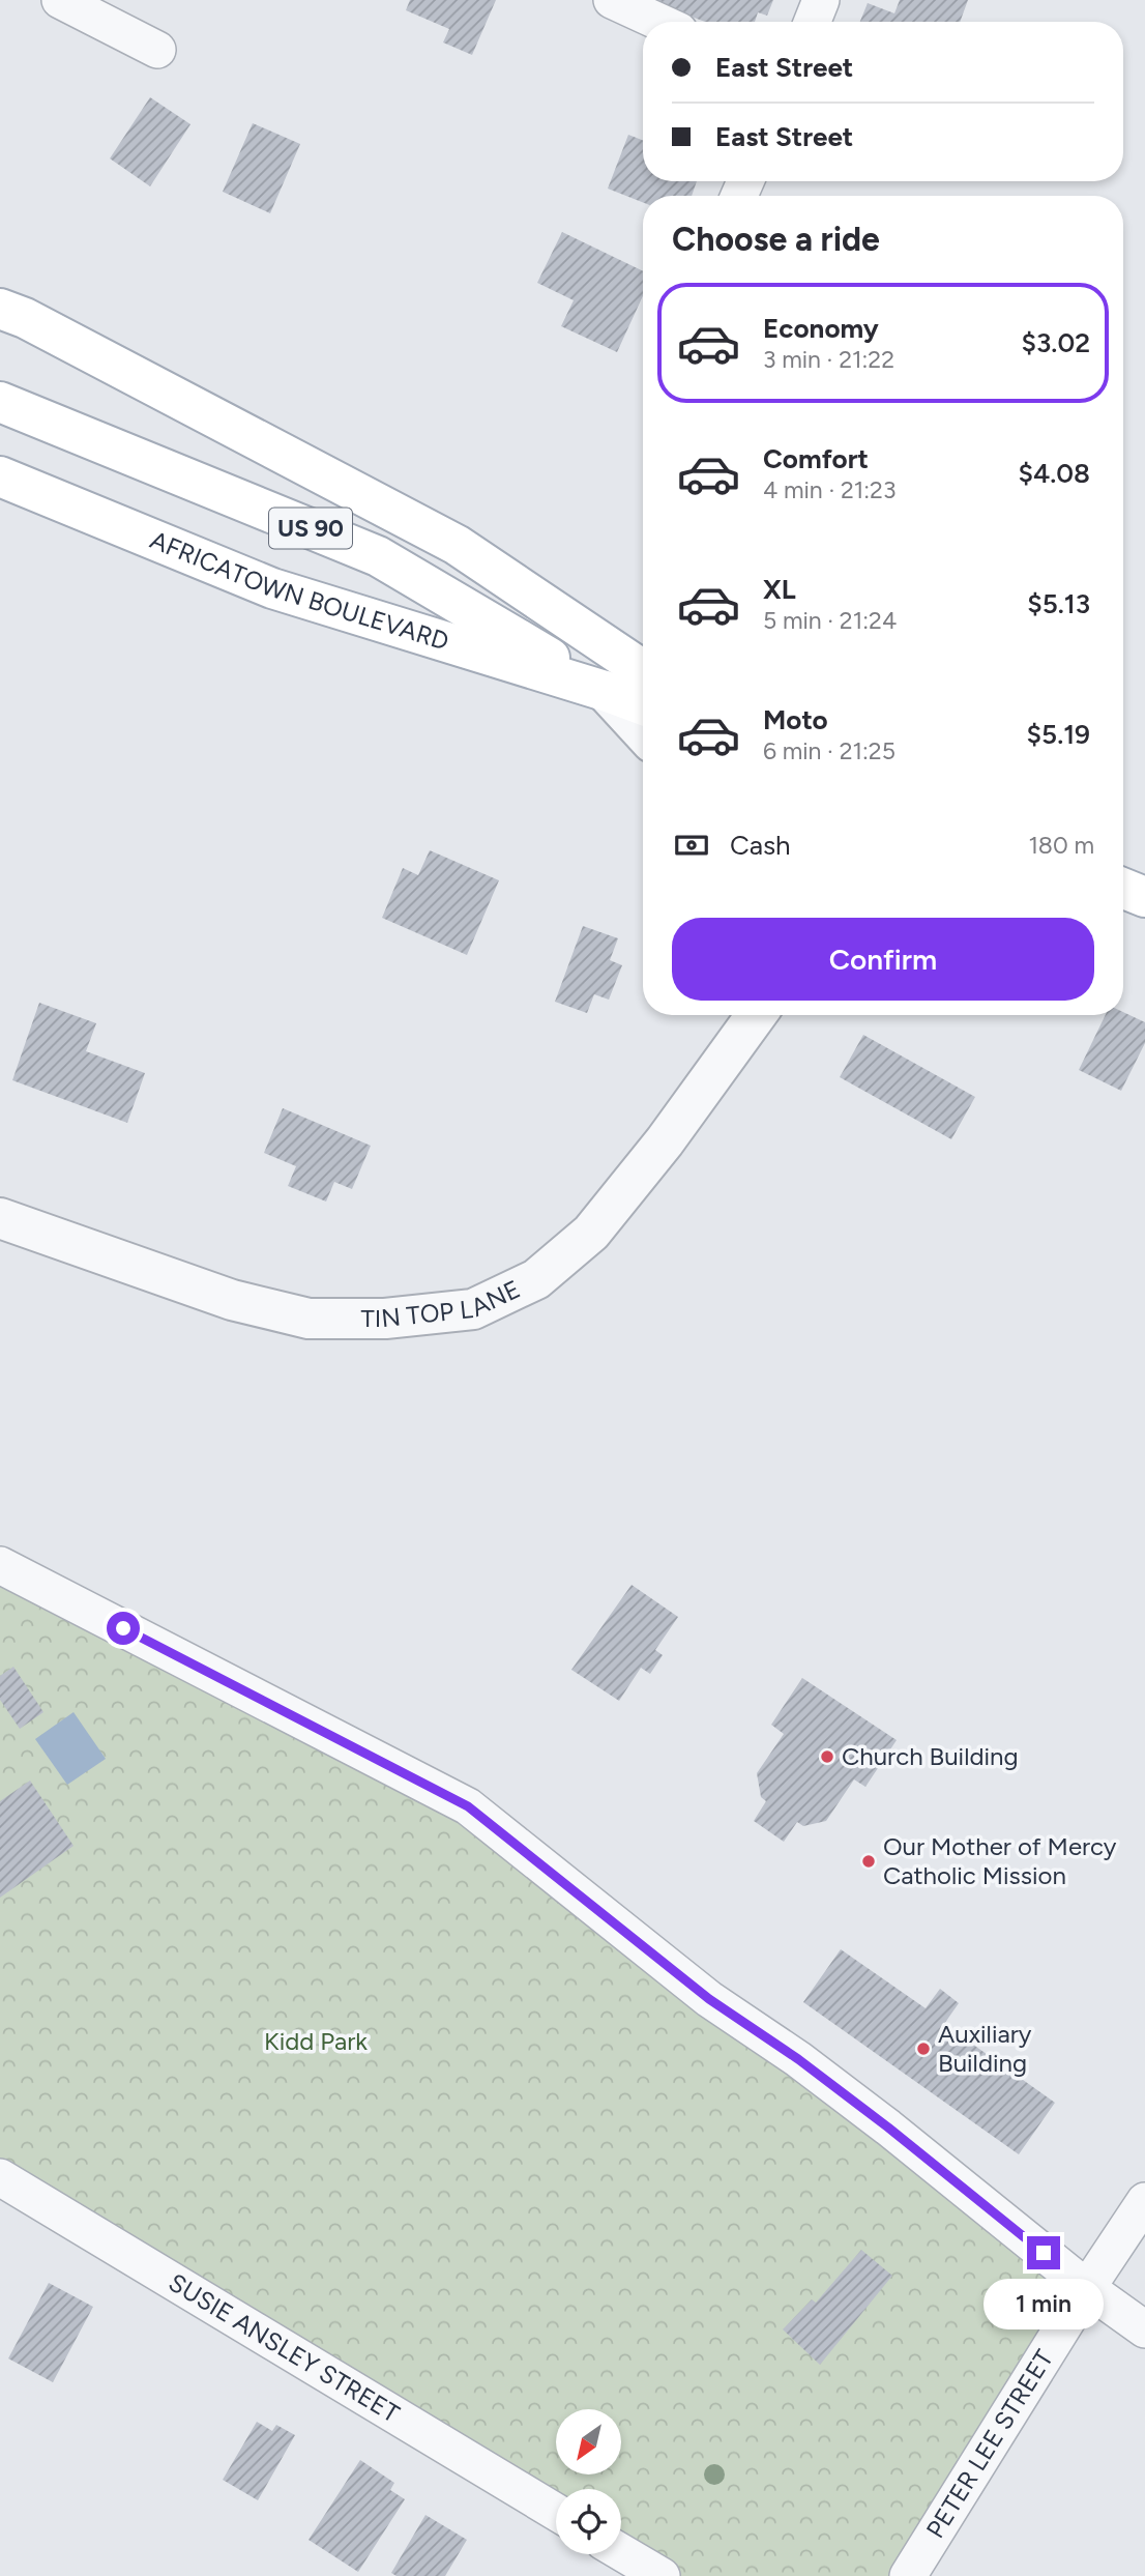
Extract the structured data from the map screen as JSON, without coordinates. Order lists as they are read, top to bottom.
{
  "streets": {
    "main road": ["US 90", "AFRICATOWN BOULEVARD"],
    "street": ["TIN TOP LANE", "SUSIE ANSLEY STREET", "PETER LEE STREET"]
  },
  "parks": ["Kidd Park"],
  "places": ["Church Building", "Our Mother of Mercy Catholic Mission", "Auxiliary Building"],
  "north": "bottom left",
  "page": {
    "banner": ["East Street", "East Street"],
    "heading": "Choose a ride",
    "list": [
      {
        "name": "Economy",
        "note": "3 min · 21:22",
        "value": "$3.02"
      },
      {
        "name": "Comfort",
        "note": "4 min · 21:23",
        "value": "$4.08"
      },
      {
        "name": "XL",
        "note": "5 min · 21:24",
        "value": "$5.13"
      },
      {
        "name": "Moto",
        "note": "6 min · 21:25",
        "value": "$5.19"
      }
    ],
    "pay": ["Cash", "180 m"],
    "buttons": "Confirm",
    "bubble": "1 min"
  }
}
